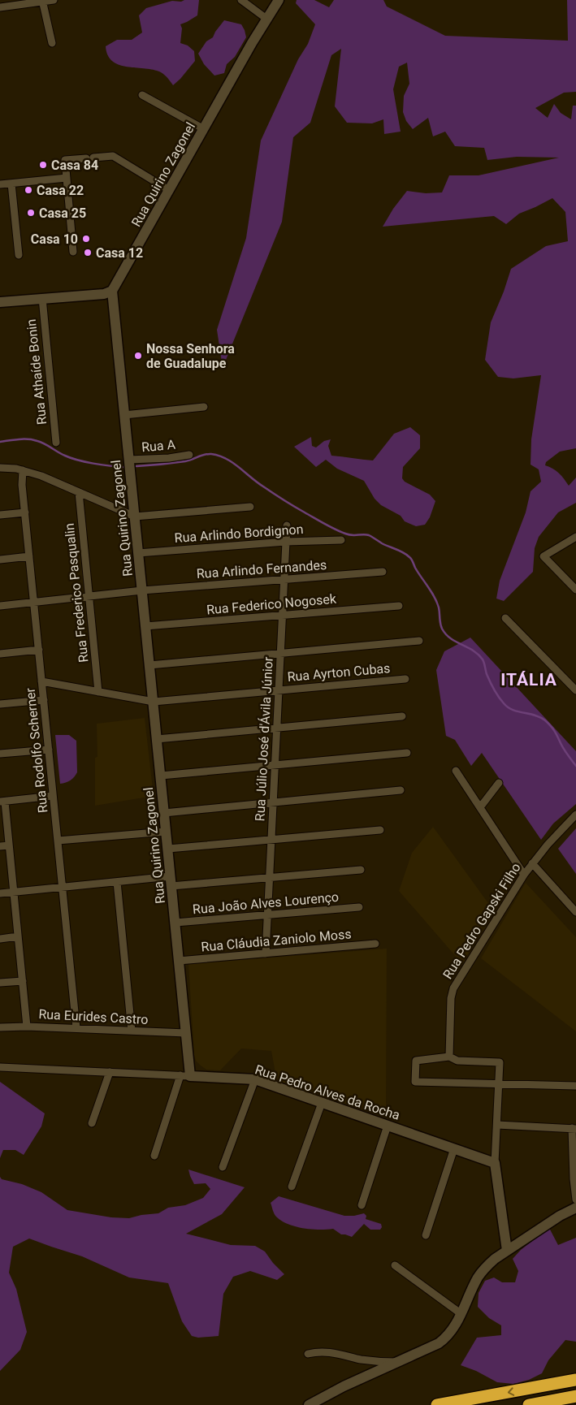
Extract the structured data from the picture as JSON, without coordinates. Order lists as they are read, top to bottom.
{
  "streets": {
    "street": [
      "Rua Quirino Zagonel",
      "Rua Athaíde Bonin",
      "Rua A",
      "Rua Arlindo Bordignon",
      "Rua Arlindo Fernandes",
      "Rua Frederico Pasqualin",
      "Rua Federico Nogosek",
      "Rua Ayrton Cubas",
      "Rua Júlio José d'Ávila Júnior",
      "Rua Rodolfo Scherner",
      "Rua João Alves Lourenço",
      "Rua Pedro Gapski Filho",
      "Rua Cláudia Zaniolo Moss",
      "Rua Eurides Castro",
      "Rua Pedro Alves da Rocha"
    ]
  },
  "crossings": [
    ["Rua Quirino Zagonel", "Rua A"],
    ["Rua Quirino Zagonel", "Rua Arlindo Bordignon"],
    ["Rua Quirino Zagonel", "Rua Arlindo Fernandes"],
    ["Rua Quirino Zagonel", "Rua Federico Nogosek"],
    ["Rua Quirino Zagonel", "Rua Ayrton Cubas"],
    ["Rua Quirino Zagonel", "Rua João Alves Lourenço"],
    ["Rua Quirino Zagonel", "Rua Cláudia Zaniolo Moss"],
    ["Rua Quirino Zagonel", "Rua Eurides Castro"],
    ["Rua Quirino Zagonel", "Rua Pedro Alves da Rocha"],
    ["Rua Arlindo Bordignon", "Rua Júlio José d'Ávila Júnior"],
    ["Rua Arlindo Fernandes", "Rua Frederico Pasqualin"],
    ["Rua Arlindo Fernandes", "Rua Júlio José d'Ávila Júnior"],
    ["Rua Arlindo Fernandes", "Rua Rodolfo Scherner"],
    ["Rua Frederico Pasqualin", "Rua Ayrton Cubas"],
    ["Rua Federico Nogosek", "Rua Júlio José d'Ávila Júnior"],
    ["Rua Ayrton Cubas", "Rua Júlio José d'Ávila Júnior"],
    ["Rua Ayrton Cubas", "Rua Rodolfo Scherner"],
    ["Rua Júlio José d'Ávila Júnior", "Rua João Alves Lourenço"],
    ["Rua Júlio José d'Ávila Júnior", "Rua Cláudia Zaniolo Moss"],
    ["Rua Rodolfo Scherner", "Rua Eurides Castro"]
  ],
  "districts": ["ITÁLIA"],
  "places": [
    "Casa 84",
    "Casa 22",
    "Casa 25",
    "Casa 10",
    "Casa 12",
    "Nossa Senhora de Guadalupe"
  ]
}
